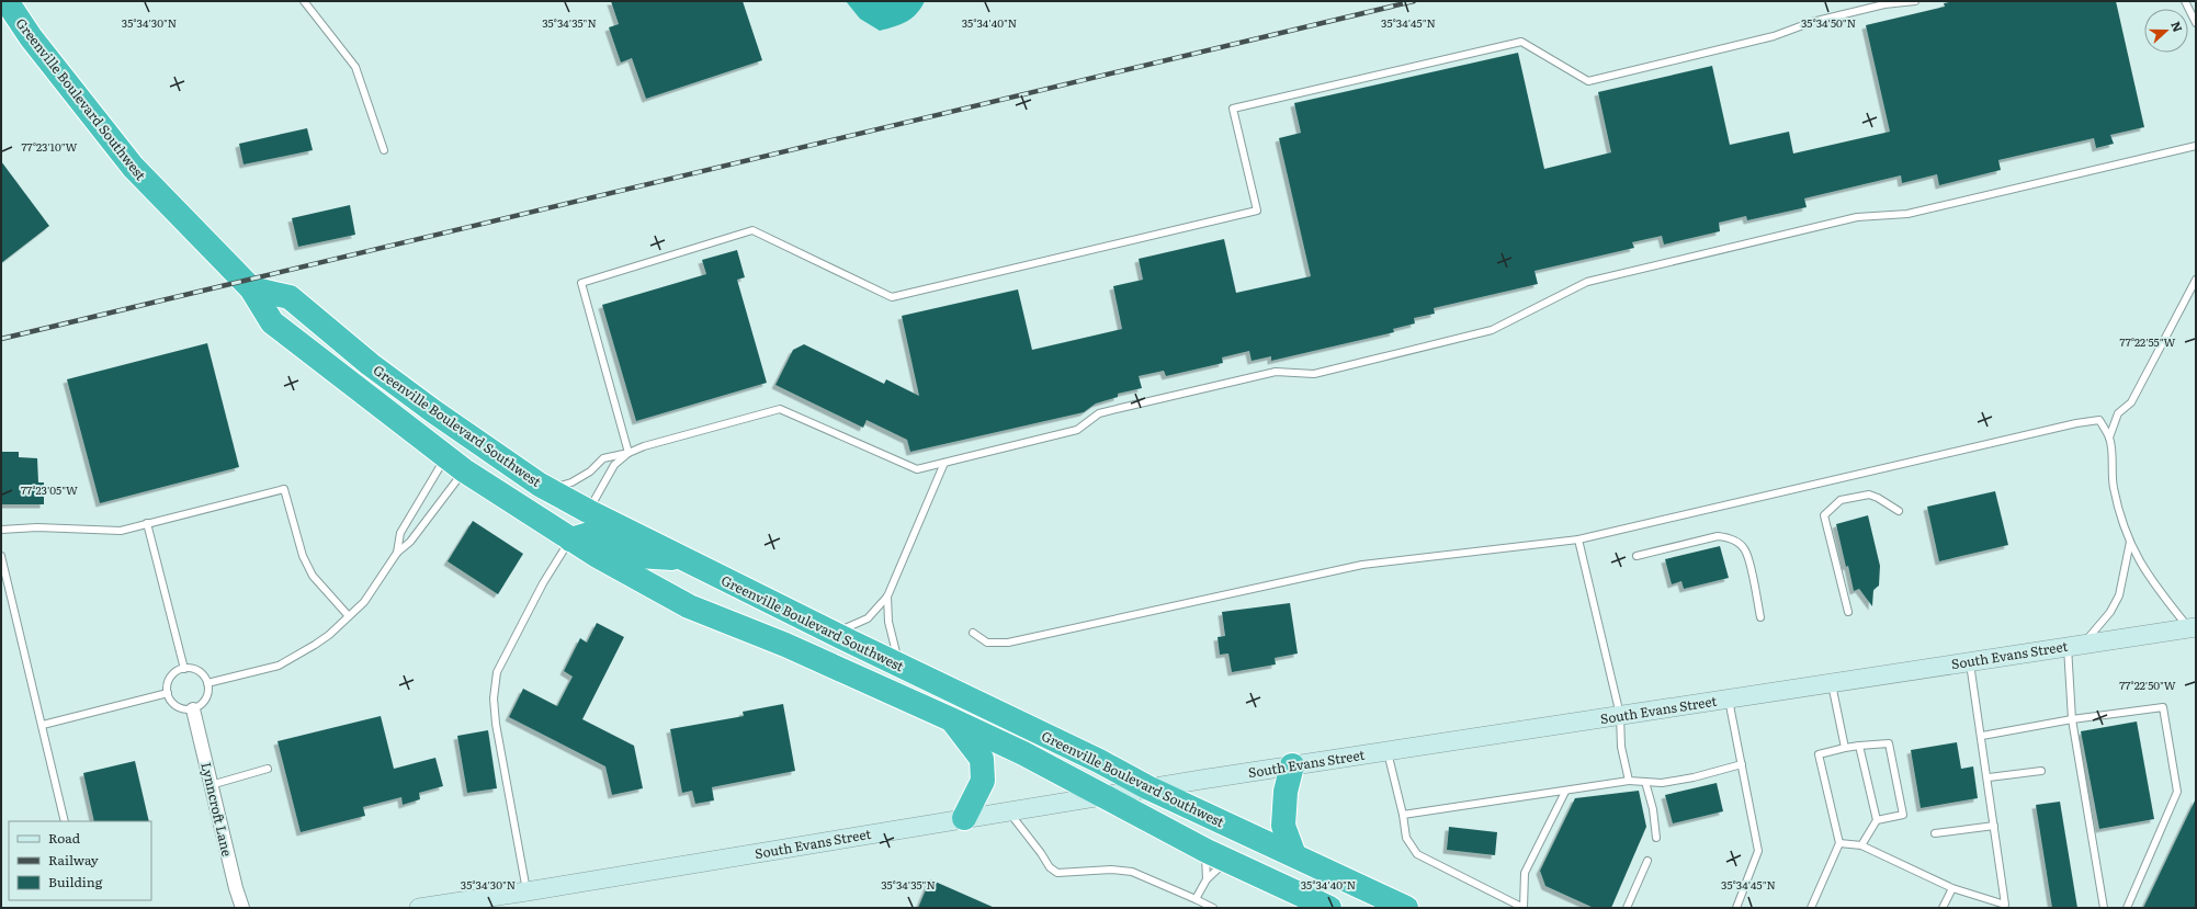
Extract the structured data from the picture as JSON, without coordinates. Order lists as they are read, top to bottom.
{
  "streets": {
    "highway": ["Greenville Boulevard Southwest"],
    "main road": ["South Evans Street"],
    "street": ["Lynncroft Lane"]
  },
  "crossings": [
    ["Greenville Boulevard Southwest", "South Evans Street"]
  ],
  "legend": ["Road", "Railway", "Building"],
  "north": "right",
  "coordinates": [
    "35°34'30\"N",
    "35°34'35\"N",
    "35°34'45\"N",
    "35°34'40\"N",
    "35°34'50\"N",
    "77°23'10\"W",
    "77°22'55\"W",
    "77°23'05\"W",
    "77°22'50\"W"
  ]
}
